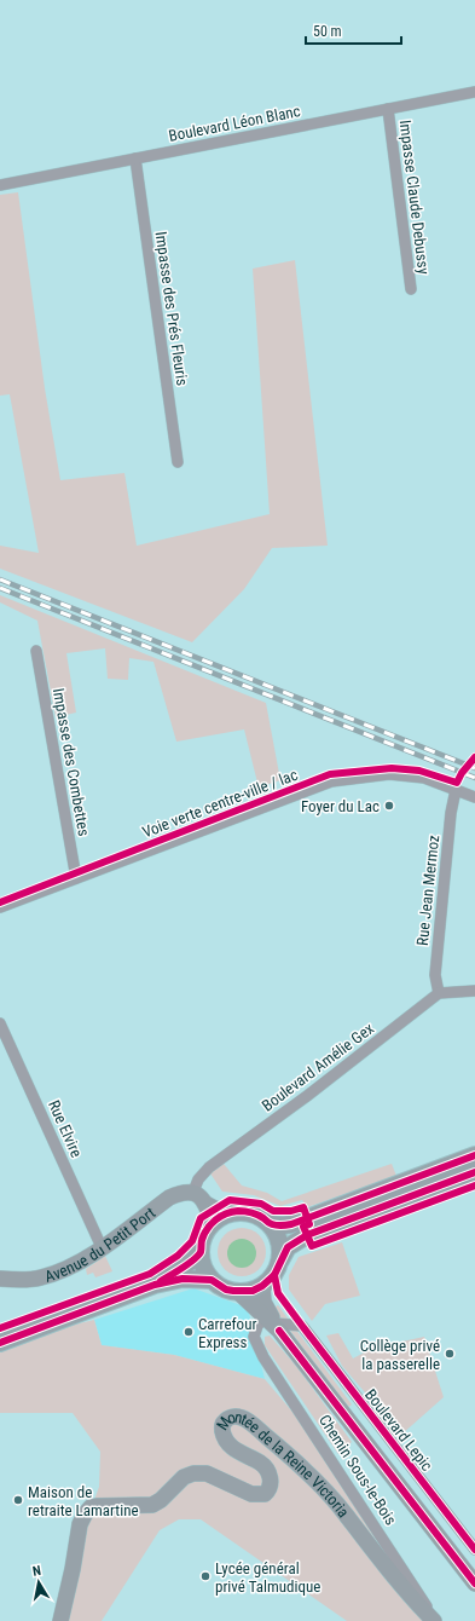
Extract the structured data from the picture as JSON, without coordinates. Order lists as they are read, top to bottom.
{
  "streets": {
    "street": [
      "Boulevard Léon Blanc",
      "Impasse Claude Debussy",
      "Impasse des Prés Fleuris",
      "Impasse des Combettes",
      "Rue Jean Mermoz",
      "Boulevard Amélie Gex",
      "Rue Elvire",
      "Avenue du Petit Port",
      "Boulevard Lepic",
      "Chemin Sous-le-Bois",
      "Montée de la Reine Victoria"
    ],
    "cycle path": ["Voie verte centre-ville / lac"]
  },
  "crossings": [
    ["Boulevard Léon Blanc", "Impasse Claude Debussy"],
    ["Boulevard Léon Blanc", "Impasse des Prés Fleuris"],
    ["Rue Jean Mermoz", "Boulevard Amélie Gex"],
    ["Boulevard Amélie Gex", "Avenue du Petit Port"],
    ["Rue Elvire", "Avenue du Petit Port"],
    ["Boulevard Lepic", "Chemin Sous-le-Bois"],
    ["Chemin Sous-le-Bois", "Montée de la Reine Victoria"]
  ],
  "places": [
    "Foyer du Lac",
    "Carrefour Express",
    "Collège privé la passerelle",
    "Maison de retraite Lamartine",
    "Lycée général privé Talmudique"
  ],
  "scale_bar": "50 m",
  "north": "top"
}
